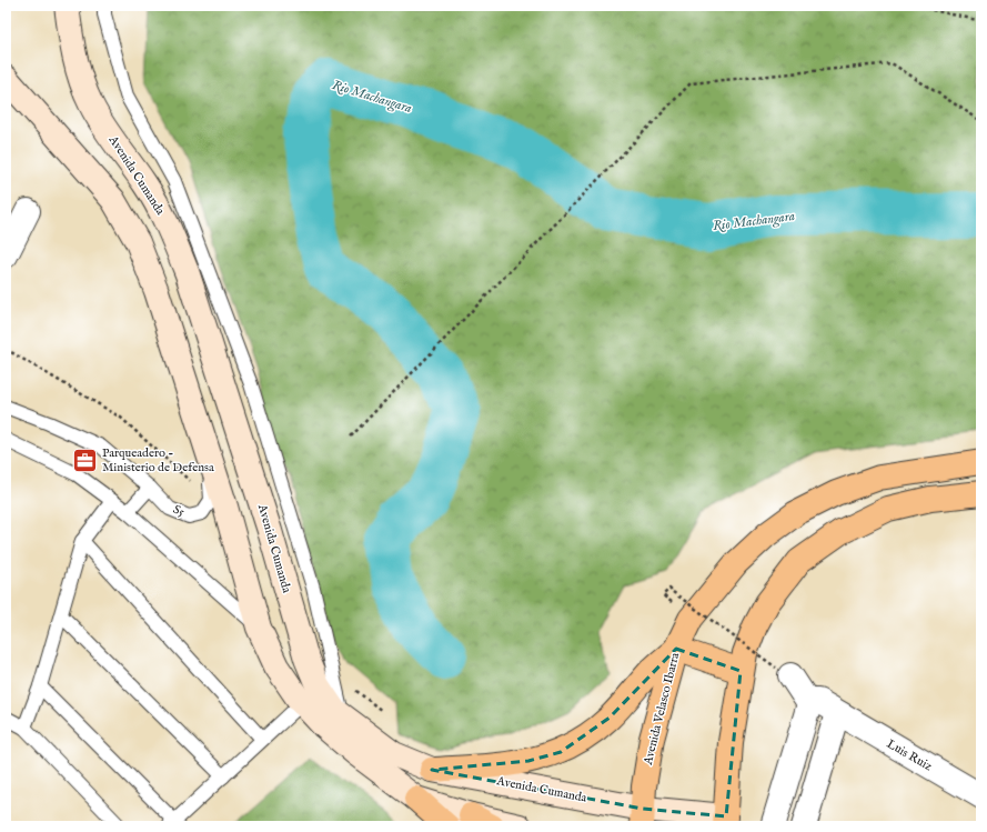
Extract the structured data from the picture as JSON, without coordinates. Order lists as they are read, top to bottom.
{
  "streets": {
    "main road": ["Avenida Cumanda", "Avenida Velasco Ibarra"],
    "street": ["Luis Ruiz"],
    "lane": ["S5"]
  },
  "crossings": [
    ["Avenida Cumanda", "Avenida Velasco Ibarra"]
  ],
  "water": ["Rio Machangara"],
  "places": {
    "office": ["Parqueadero - Ministerio de Defensa"]
  }
}
